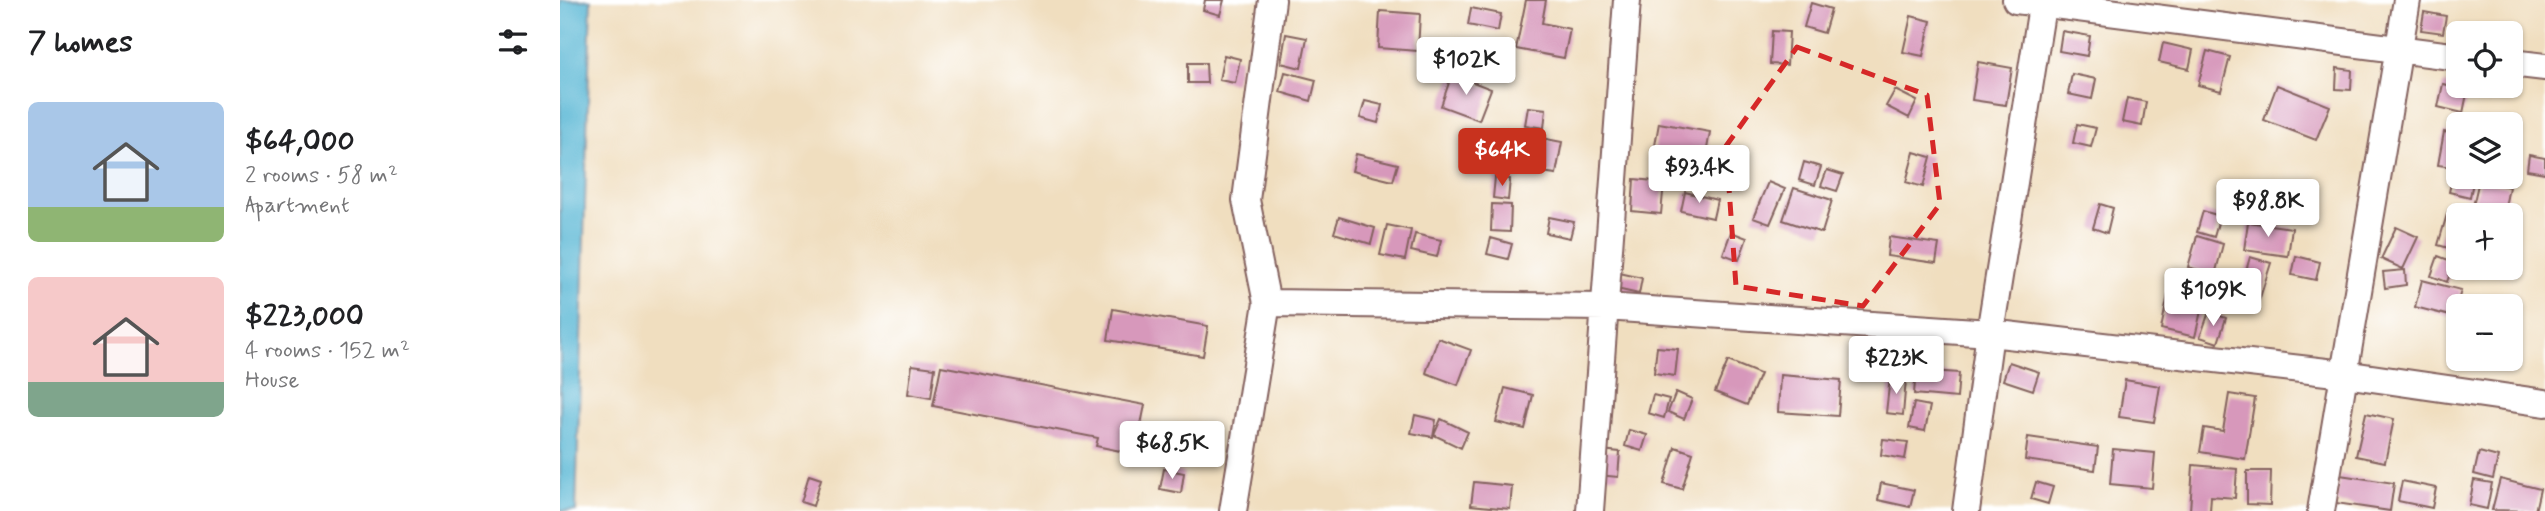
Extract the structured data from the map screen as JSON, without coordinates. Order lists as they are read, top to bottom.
{
  "page": {
    "heading": "7 homes",
    "map_buttons": ["+", "−"],
    "price": [
      "$102K",
      "$64K",
      "$93.4K",
      "$98.8K",
      "$109K",
      "$223K",
      "$68.5K"
    ],
    "list": [
      {
        "name": "$64,000",
        "note": "2 rooms · 58 m² · Apartment"
      },
      {
        "name": "$223,000",
        "note": "4 rooms · 152 m² · House"
      }
    ]
  }
}
